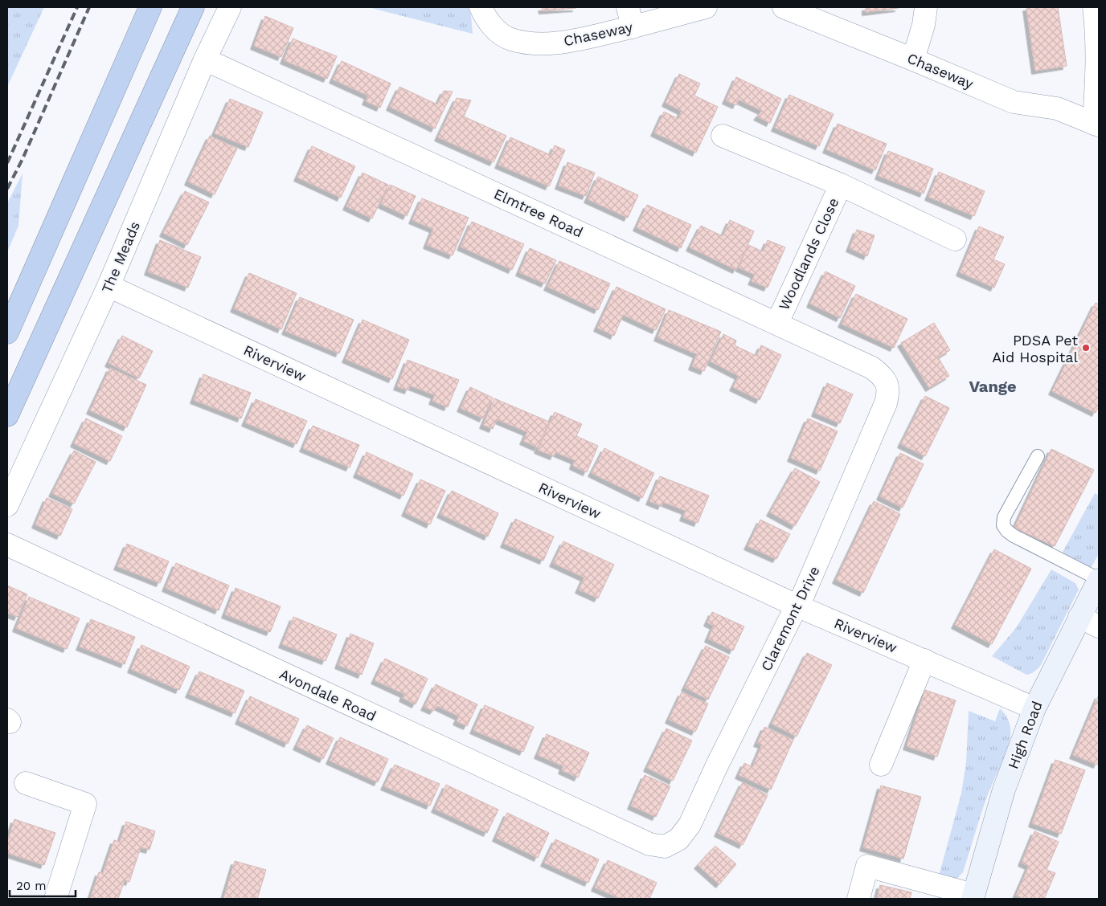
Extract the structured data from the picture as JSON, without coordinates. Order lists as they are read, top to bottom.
{
  "streets": {
    "main road": ["High Road"],
    "street": [
      "Chaseway",
      "Elmtree Road",
      "Woodlands Close",
      "The Meads",
      "Riverview",
      "Claremont Drive",
      "Avondale Road"
    ]
  },
  "crossings": [
    ["Elmtree Road", "Woodlands Close"],
    ["Elmtree Road", "The Meads"],
    ["Elmtree Road", "Claremont Drive"],
    ["The Meads", "Riverview"],
    ["Riverview", "Claremont Drive"],
    ["Riverview", "High Road"],
    ["Claremont Drive", "Avondale Road"]
  ],
  "districts": ["Vange"],
  "places": ["PDSA Pet Aid Hospital"],
  "scale_bar": "20 m"
}
